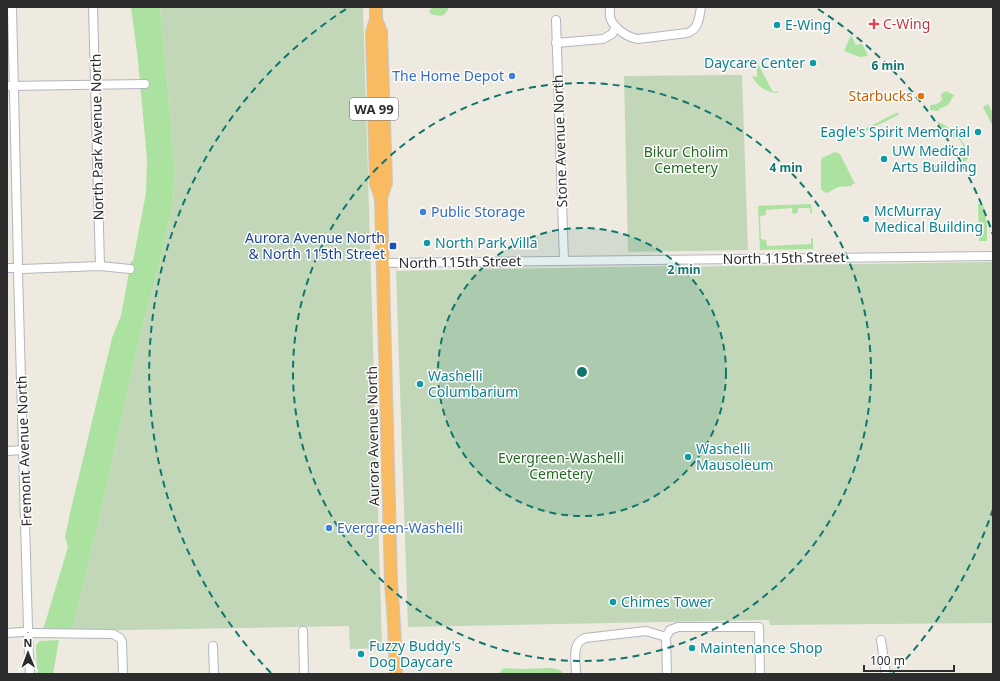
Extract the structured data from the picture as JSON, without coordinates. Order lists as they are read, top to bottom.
{
  "streets": {
    "highway": ["WA 99", "Aurora Avenue North"],
    "street": [
      "North Park Avenue North",
      "Stone Avenue North",
      "North 115th Street",
      "Fremont Avenue North"
    ]
  },
  "crossings": [
    ["Stone Avenue North", "North 115th Street"],
    ["North 115th Street", "Aurora Avenue North"]
  ],
  "parks": ["Bikur Cholim Cemetery", "Evergreen-Washelli Cemetery"],
  "places": {
    "health": ["C-Wing"],
    "other": [
      "E-Wing",
      "Daycare Center",
      "The Home Depot",
      "Starbucks",
      "Eagle's Spirit Memorial",
      "UW Medical Arts Building",
      "Public Storage",
      "McMurray Medical Building",
      "North Park Villa",
      "Washelli Columbarium",
      "Washelli Mausoleum",
      "Evergreen-Washelli",
      "Chimes Tower",
      "Maintenance Shop",
      "Fuzzy Buddy's Dog Daycare"
    ],
    "transit": ["Aurora Avenue North & North 115th Street"]
  },
  "scale_bar": "100 m",
  "north": "top",
  "rings": ["6 min", "4 min", "2 min"]
}
